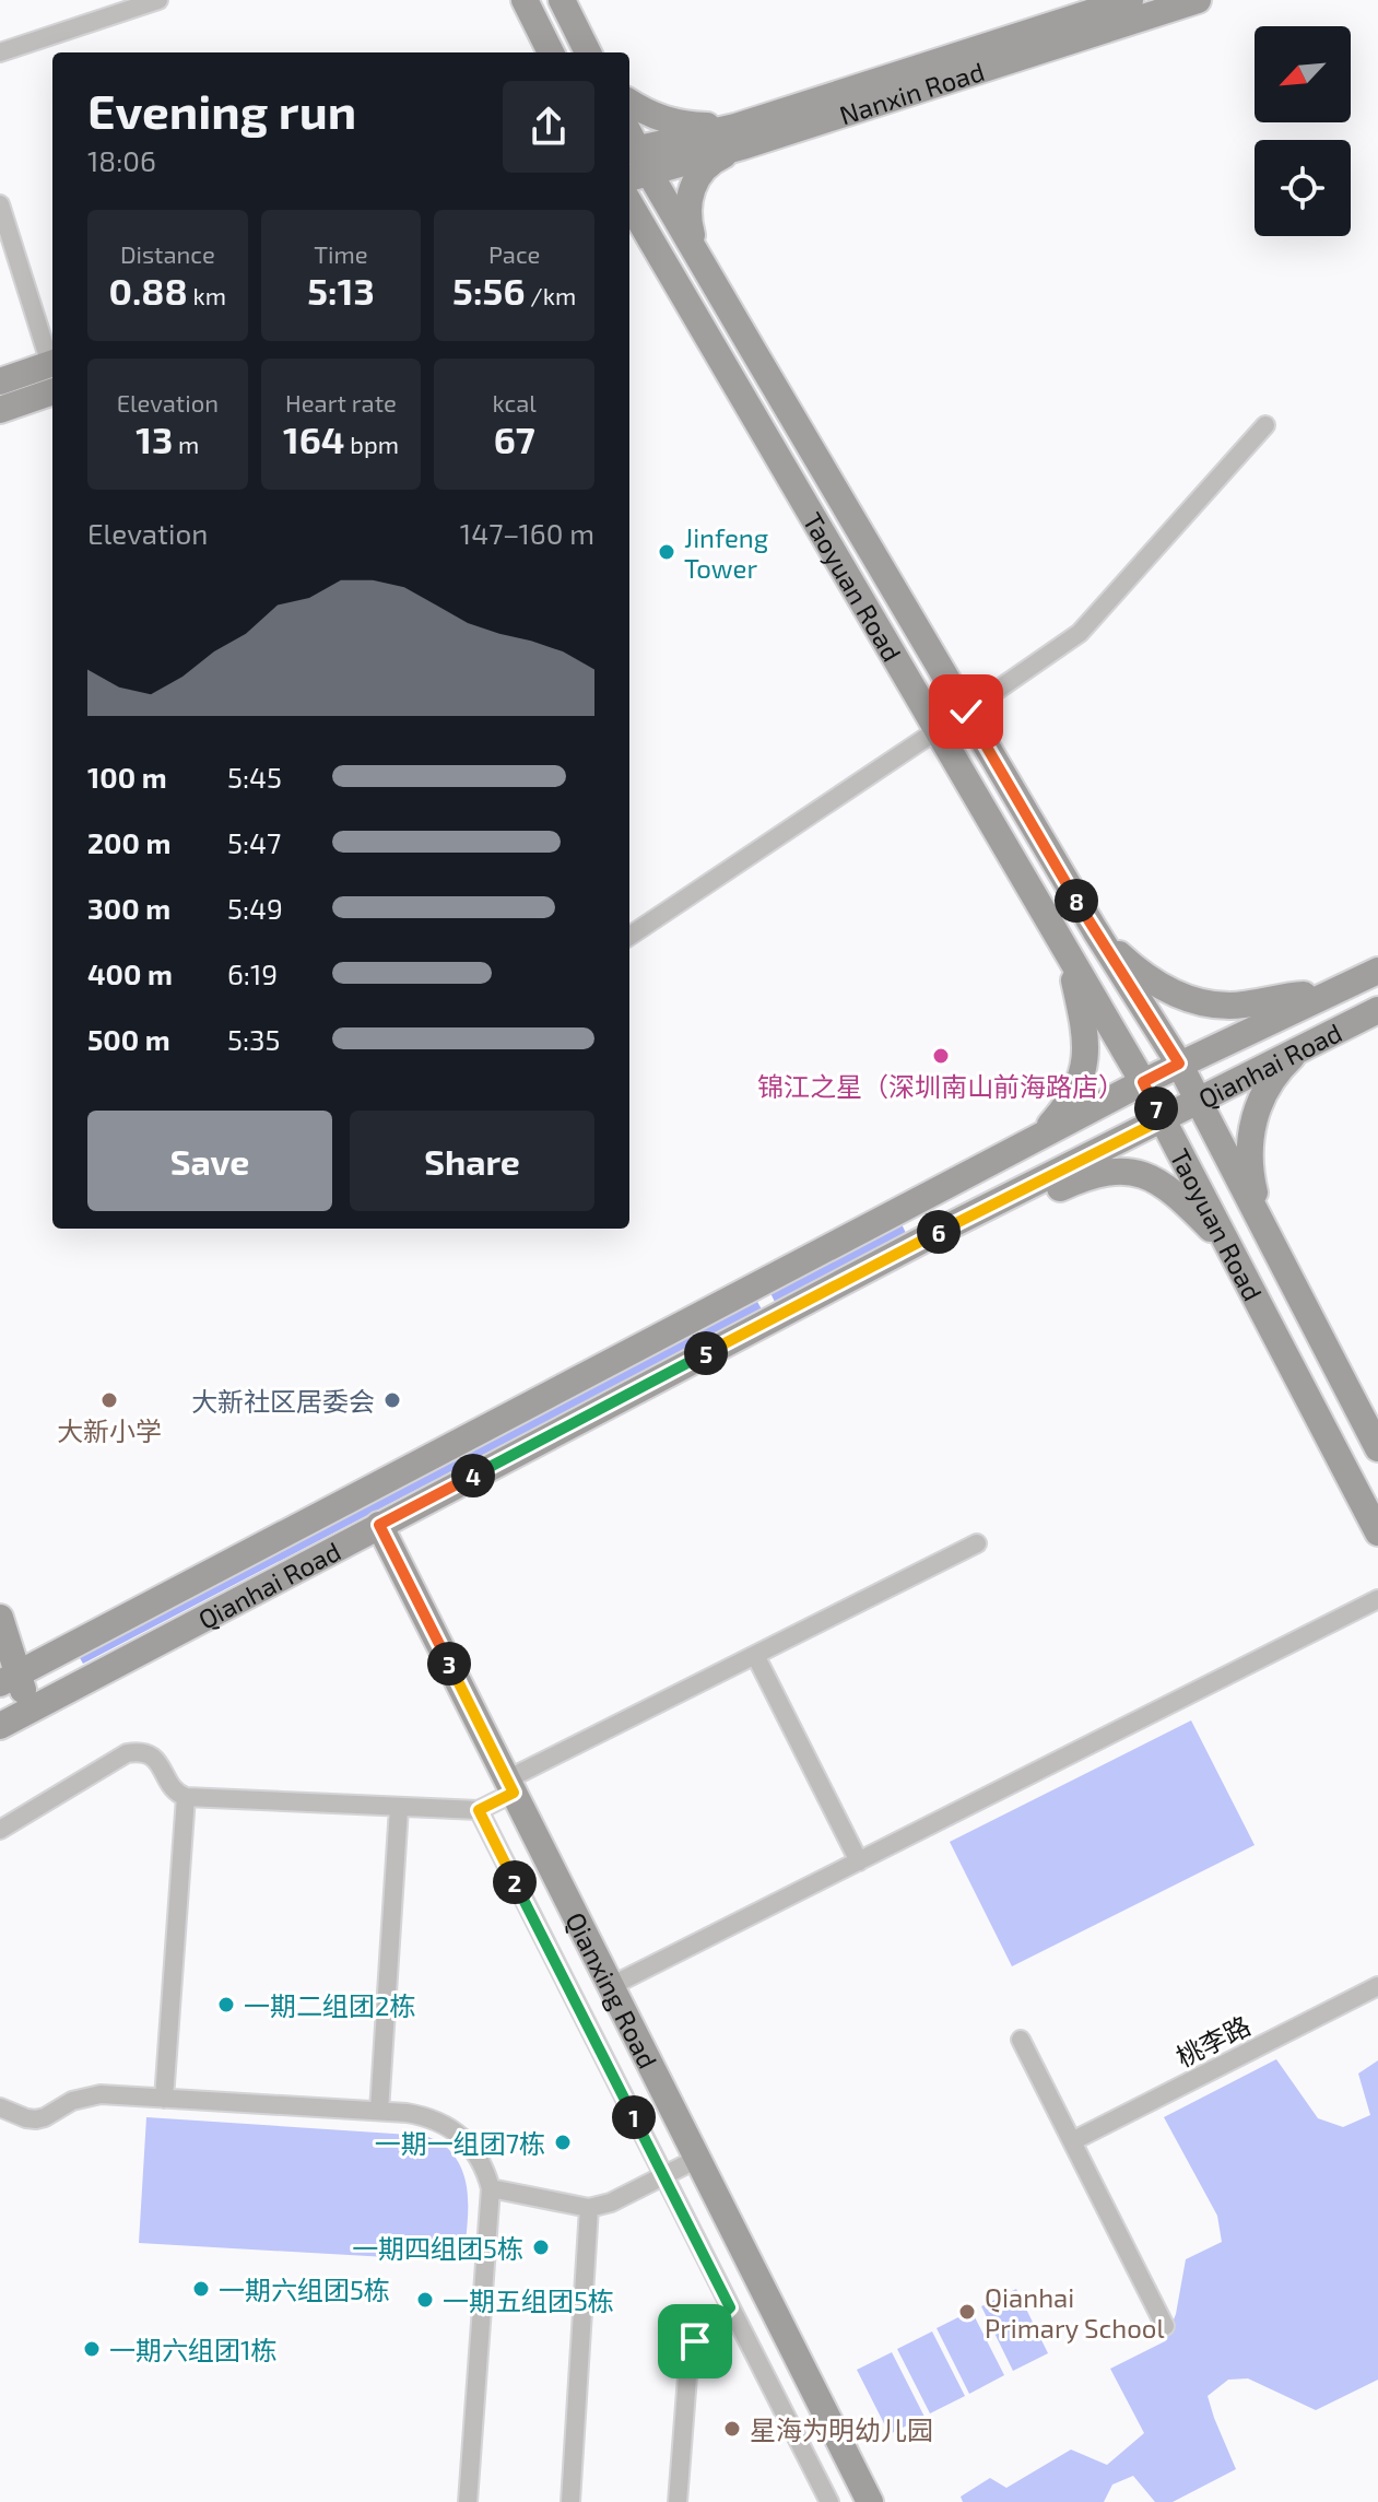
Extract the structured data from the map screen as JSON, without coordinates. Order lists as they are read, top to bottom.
{
  "streets": {
    "main road": [
      "Nanxin Road",
      "Taoyuan Road",
      "Qianhai Road",
      "Qianxing Road"
    ],
    "street": ["桃李路"]
  },
  "crossings": [
    ["Nanxin Road", "Taoyuan Road"],
    ["Taoyuan Road", "Qianhai Road"],
    ["Qianhai Road", "Qianxing Road"]
  ],
  "places": [
    "Jinfeng Tower",
    "锦江之星（深圳南山前海路店）",
    "大新小学",
    "大新社区居委会",
    "一期二组团2栋",
    "一期一组团7栋",
    "一期四组团5栋",
    "一期六组团5栋",
    "一期五组团5栋",
    "Qianhai Primary School",
    "一期六组团1栋",
    "星海为明幼儿园"
  ],
  "north": "bottom left",
  "page": {
    "heading": ["Evening run", "18:06"],
    "stats": [
      ["Distance", "0.88 km"],
      ["Time", "5:13"],
      ["Pace", "5:56 /km"],
      ["Elevation", "13 m"],
      ["Heart rate", "164 bpm"],
      ["kcal", "67"]
    ],
    "chart": ["Elevation", "147–160 m"],
    "list": [
      {
        "name": "100 m",
        "note": "5:45"
      },
      {
        "name": "200 m",
        "note": "5:47"
      },
      {
        "name": "300 m",
        "note": "5:49"
      },
      {
        "name": "400 m",
        "note": "6:19"
      },
      {
        "name": "500 m",
        "note": "5:35"
      }
    ],
    "pins": [
      "8",
      "7",
      "6",
      "5",
      "4",
      "3",
      "2",
      "1"
    ],
    "buttons": ["Save", "Share"]
  }
}
